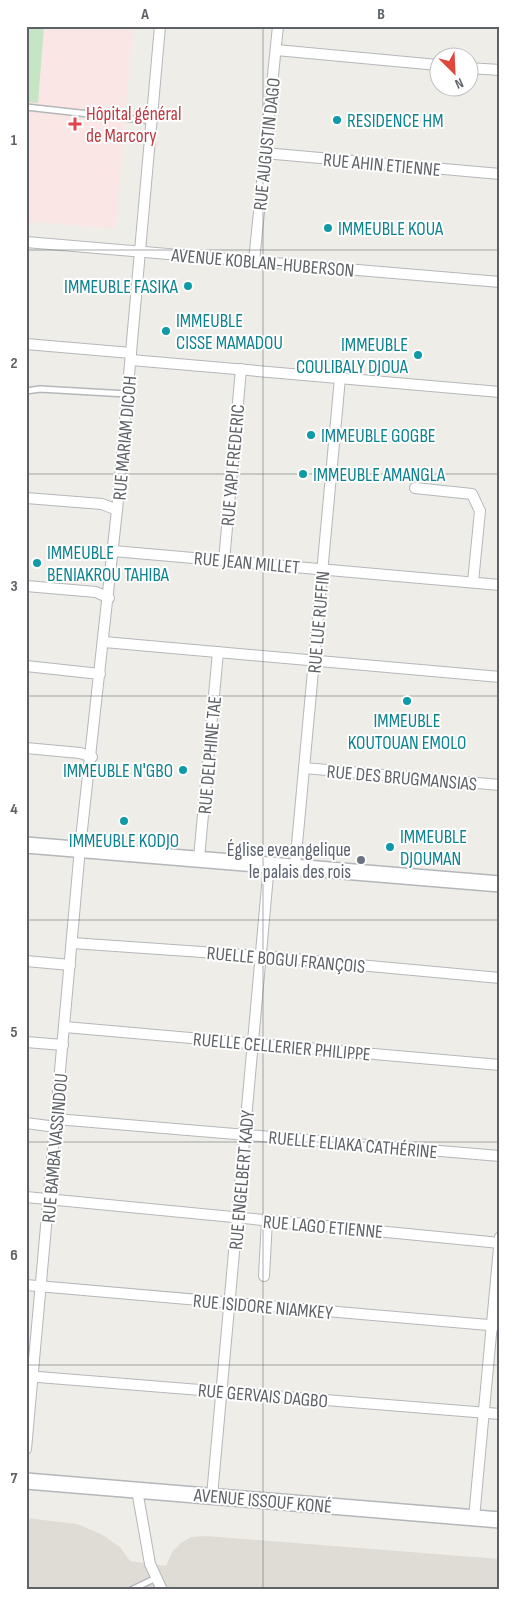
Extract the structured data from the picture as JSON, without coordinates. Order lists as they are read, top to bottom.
{
  "streets": {
    "street": [
      "RUE AUGUSTIN DAGO",
      "RUE AHIN ETIENNE",
      "AVENUE KOBLAN-HUBERSON",
      "RUE MARIAM DICOH",
      "RUE YAPI FREDERIC",
      "RUE JEAN MILLET",
      "RUE LUE RUFFIN",
      "RUE DELPHINE TAE",
      "RUE DES BRUGMANSIAS",
      "RUELLE BOGUI FRANÇOIS",
      "RUELLE CELLERIER PHILIPPE",
      "RUELLE ELIAKA CATHÉRINE",
      "RUE BAMBA VASSINDOU",
      "RUE ENGELBERT KADY",
      "RUE LAGO ETIENNE",
      "RUE ISIDORE NIAMKEY",
      "RUE GERVAIS DAGBO",
      "AVENUE ISSOUF KONÉ"
    ]
  },
  "crossings": [
    ["RUE AUGUSTIN DAGO", "RUE AHIN ETIENNE"],
    ["RUE AUGUSTIN DAGO", "AVENUE KOBLAN-HUBERSON"],
    ["AVENUE KOBLAN-HUBERSON", "RUE MARIAM DICOH"],
    ["RUE MARIAM DICOH", "RUE JEAN MILLET"],
    ["RUE MARIAM DICOH", "RUE BAMBA VASSINDOU"],
    ["RUE YAPI FREDERIC", "RUE JEAN MILLET"],
    ["RUE JEAN MILLET", "RUE LUE RUFFIN"],
    ["RUE LUE RUFFIN", "RUE DES BRUGMANSIAS"],
    ["RUELLE BOGUI FRANÇOIS", "RUE BAMBA VASSINDOU"],
    ["RUELLE BOGUI FRANÇOIS", "RUE ENGELBERT KADY"],
    ["RUELLE CELLERIER PHILIPPE", "RUE BAMBA VASSINDOU"],
    ["RUELLE CELLERIER PHILIPPE", "RUE ENGELBERT KADY"],
    ["RUELLE ELIAKA CATHÉRINE", "RUE BAMBA VASSINDOU"],
    ["RUELLE ELIAKA CATHÉRINE", "RUE ENGELBERT KADY"],
    ["RUE BAMBA VASSINDOU", "RUE LAGO ETIENNE"],
    ["RUE BAMBA VASSINDOU", "RUE ISIDORE NIAMKEY"],
    ["RUE BAMBA VASSINDOU", "RUE GERVAIS DAGBO"],
    ["RUE ENGELBERT KADY", "RUE LAGO ETIENNE"],
    ["RUE ENGELBERT KADY", "RUE ISIDORE NIAMKEY"],
    ["RUE ENGELBERT KADY", "RUE GERVAIS DAGBO"],
    ["RUE ENGELBERT KADY", "AVENUE ISSOUF KONÉ"]
  ],
  "places": {
    "other": [
      "RESIDENCE HM",
      "IMMEUBLE KOUA",
      "IMMEUBLE FASIKA",
      "IMMEUBLE CISSE MAMADOU",
      "IMMEUBLE COULIBALY DJOUA",
      "IMMEUBLE GOGBE",
      "IMMEUBLE AMANGLA",
      "IMMEUBLE BENIAKROU TAHIBA",
      "IMMEUBLE KOUTOUAN EMOLO",
      "IMMEUBLE N'GBO",
      "IMMEUBLE KODJO",
      "IMMEUBLE DJOUMAN",
      "Église eveangelique le palais des rois"
    ],
    "health": ["Hôpital général de Marcory"]
  },
  "north": "bottom right",
  "grid": {
    "columns": ["A", "B"],
    "rows": [
      "1",
      "2",
      "3",
      "4",
      "5",
      "6",
      "7"
    ]
  }
}
